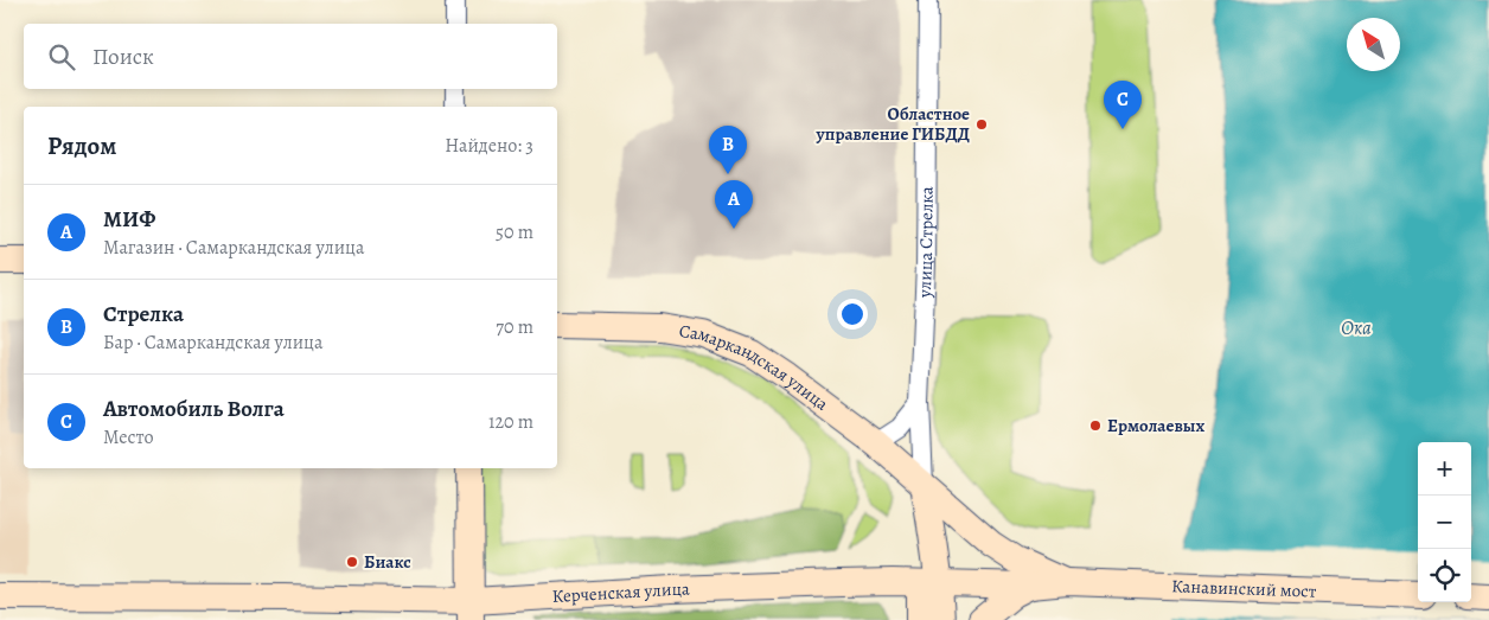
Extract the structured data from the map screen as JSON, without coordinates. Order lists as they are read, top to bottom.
{
  "streets": {
    "main road": ["Самаркандская улица", "Канавинский мост", "Керченская улица"],
    "street": ["улица Стрелка"]
  },
  "crossings": [
    ["улица Стрелка", "Самаркандская улица"],
    ["Самаркандская улица", "Канавинский мост"],
    ["Самаркандская улица", "Керченская улица"],
    ["Канавинский мост", "Керченская улица"]
  ],
  "water": ["Ока"],
  "places": ["Областное управление ГИБДД", "Ермолаевых", "Биакс"],
  "north": "top left",
  "page": {
    "search": "Поиск",
    "pins": ["C", "B", "A"],
    "heading": ["Рядом", "Найдено: 3"],
    "list": [
      {
        "mark": "A",
        "name": "МИФ",
        "note": "Магазин · Самаркандская улица",
        "value": "50 m"
      },
      {
        "mark": "B",
        "name": "Стрелка",
        "note": "Бар · Самаркандская улица",
        "value": "70 m"
      },
      {
        "mark": "C",
        "name": "Автомобиль Волга",
        "note": "Место",
        "value": "120 m"
      }
    ],
    "map_buttons": ["+", "−"]
  }
}
